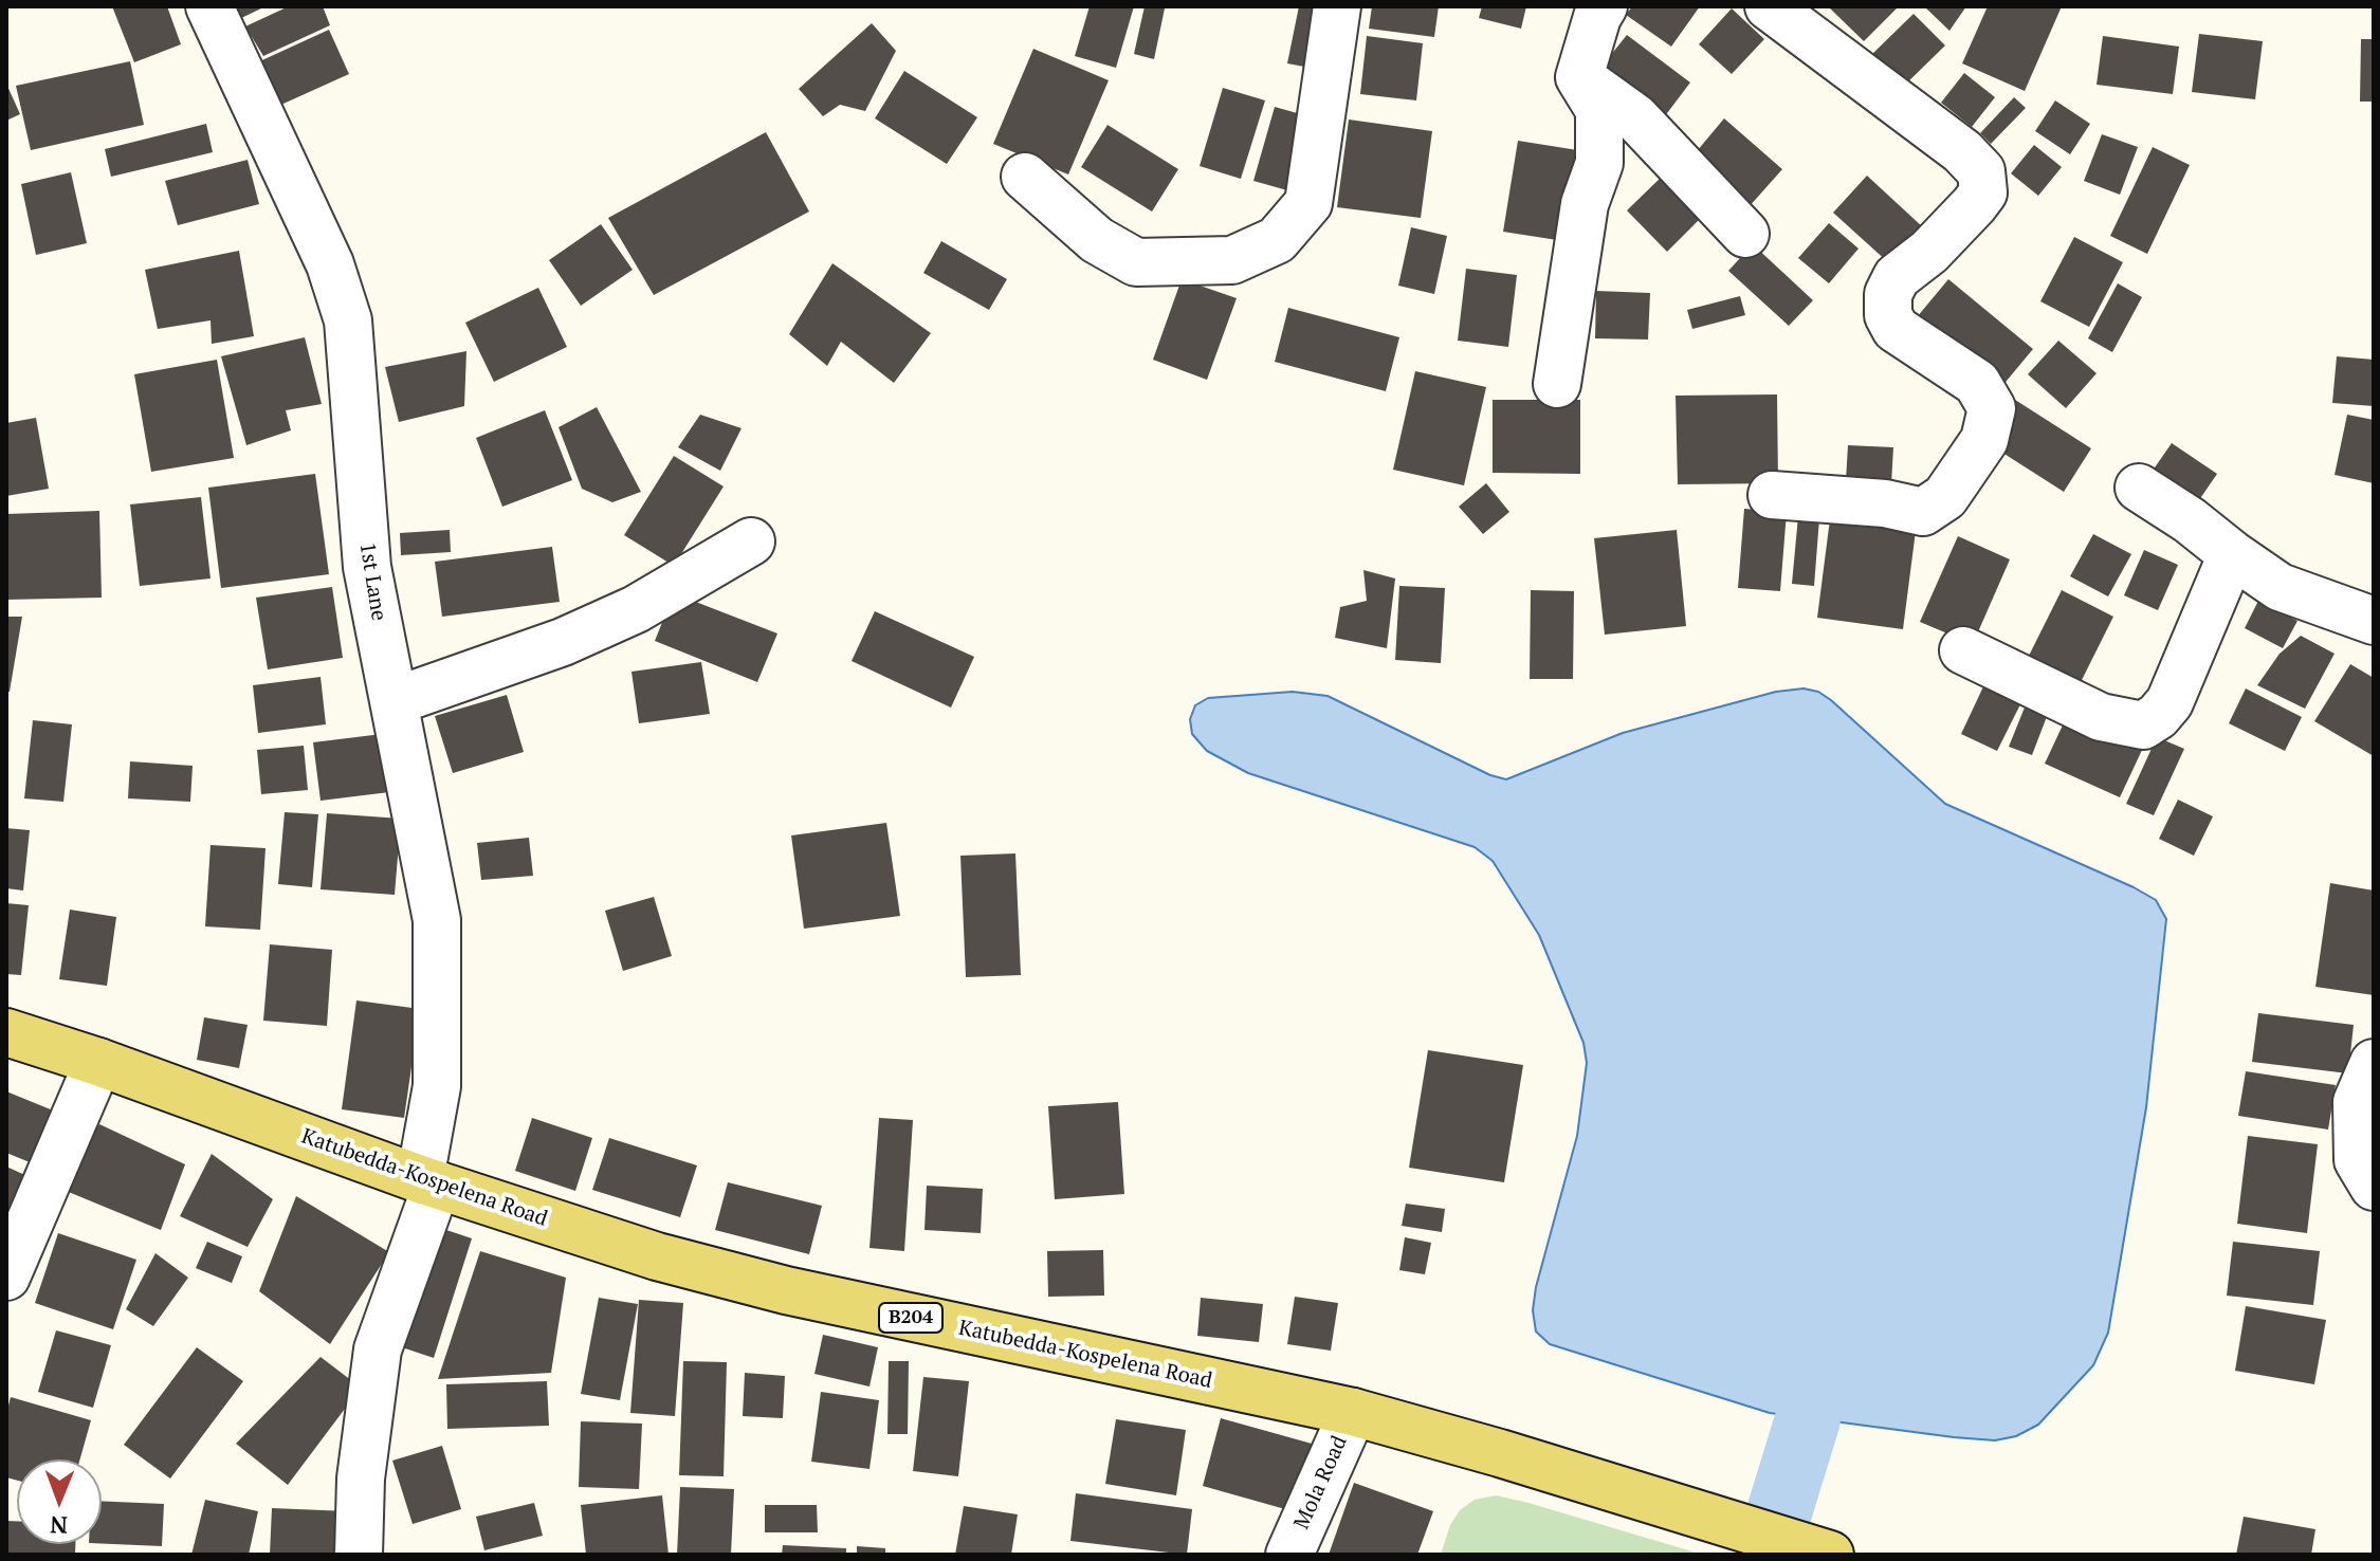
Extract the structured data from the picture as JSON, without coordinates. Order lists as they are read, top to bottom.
{
  "streets": {
    "main road": ["Katubedda-Kospelena Road", "B204"],
    "street": ["1st Lane", "Mola Road"]
  },
  "crossings": [
    ["1st Lane", "Katubedda-Kospelena Road"],
    ["Katubedda-Kospelena Road", "Mola Road"]
  ],
  "north": "bottom"
}
